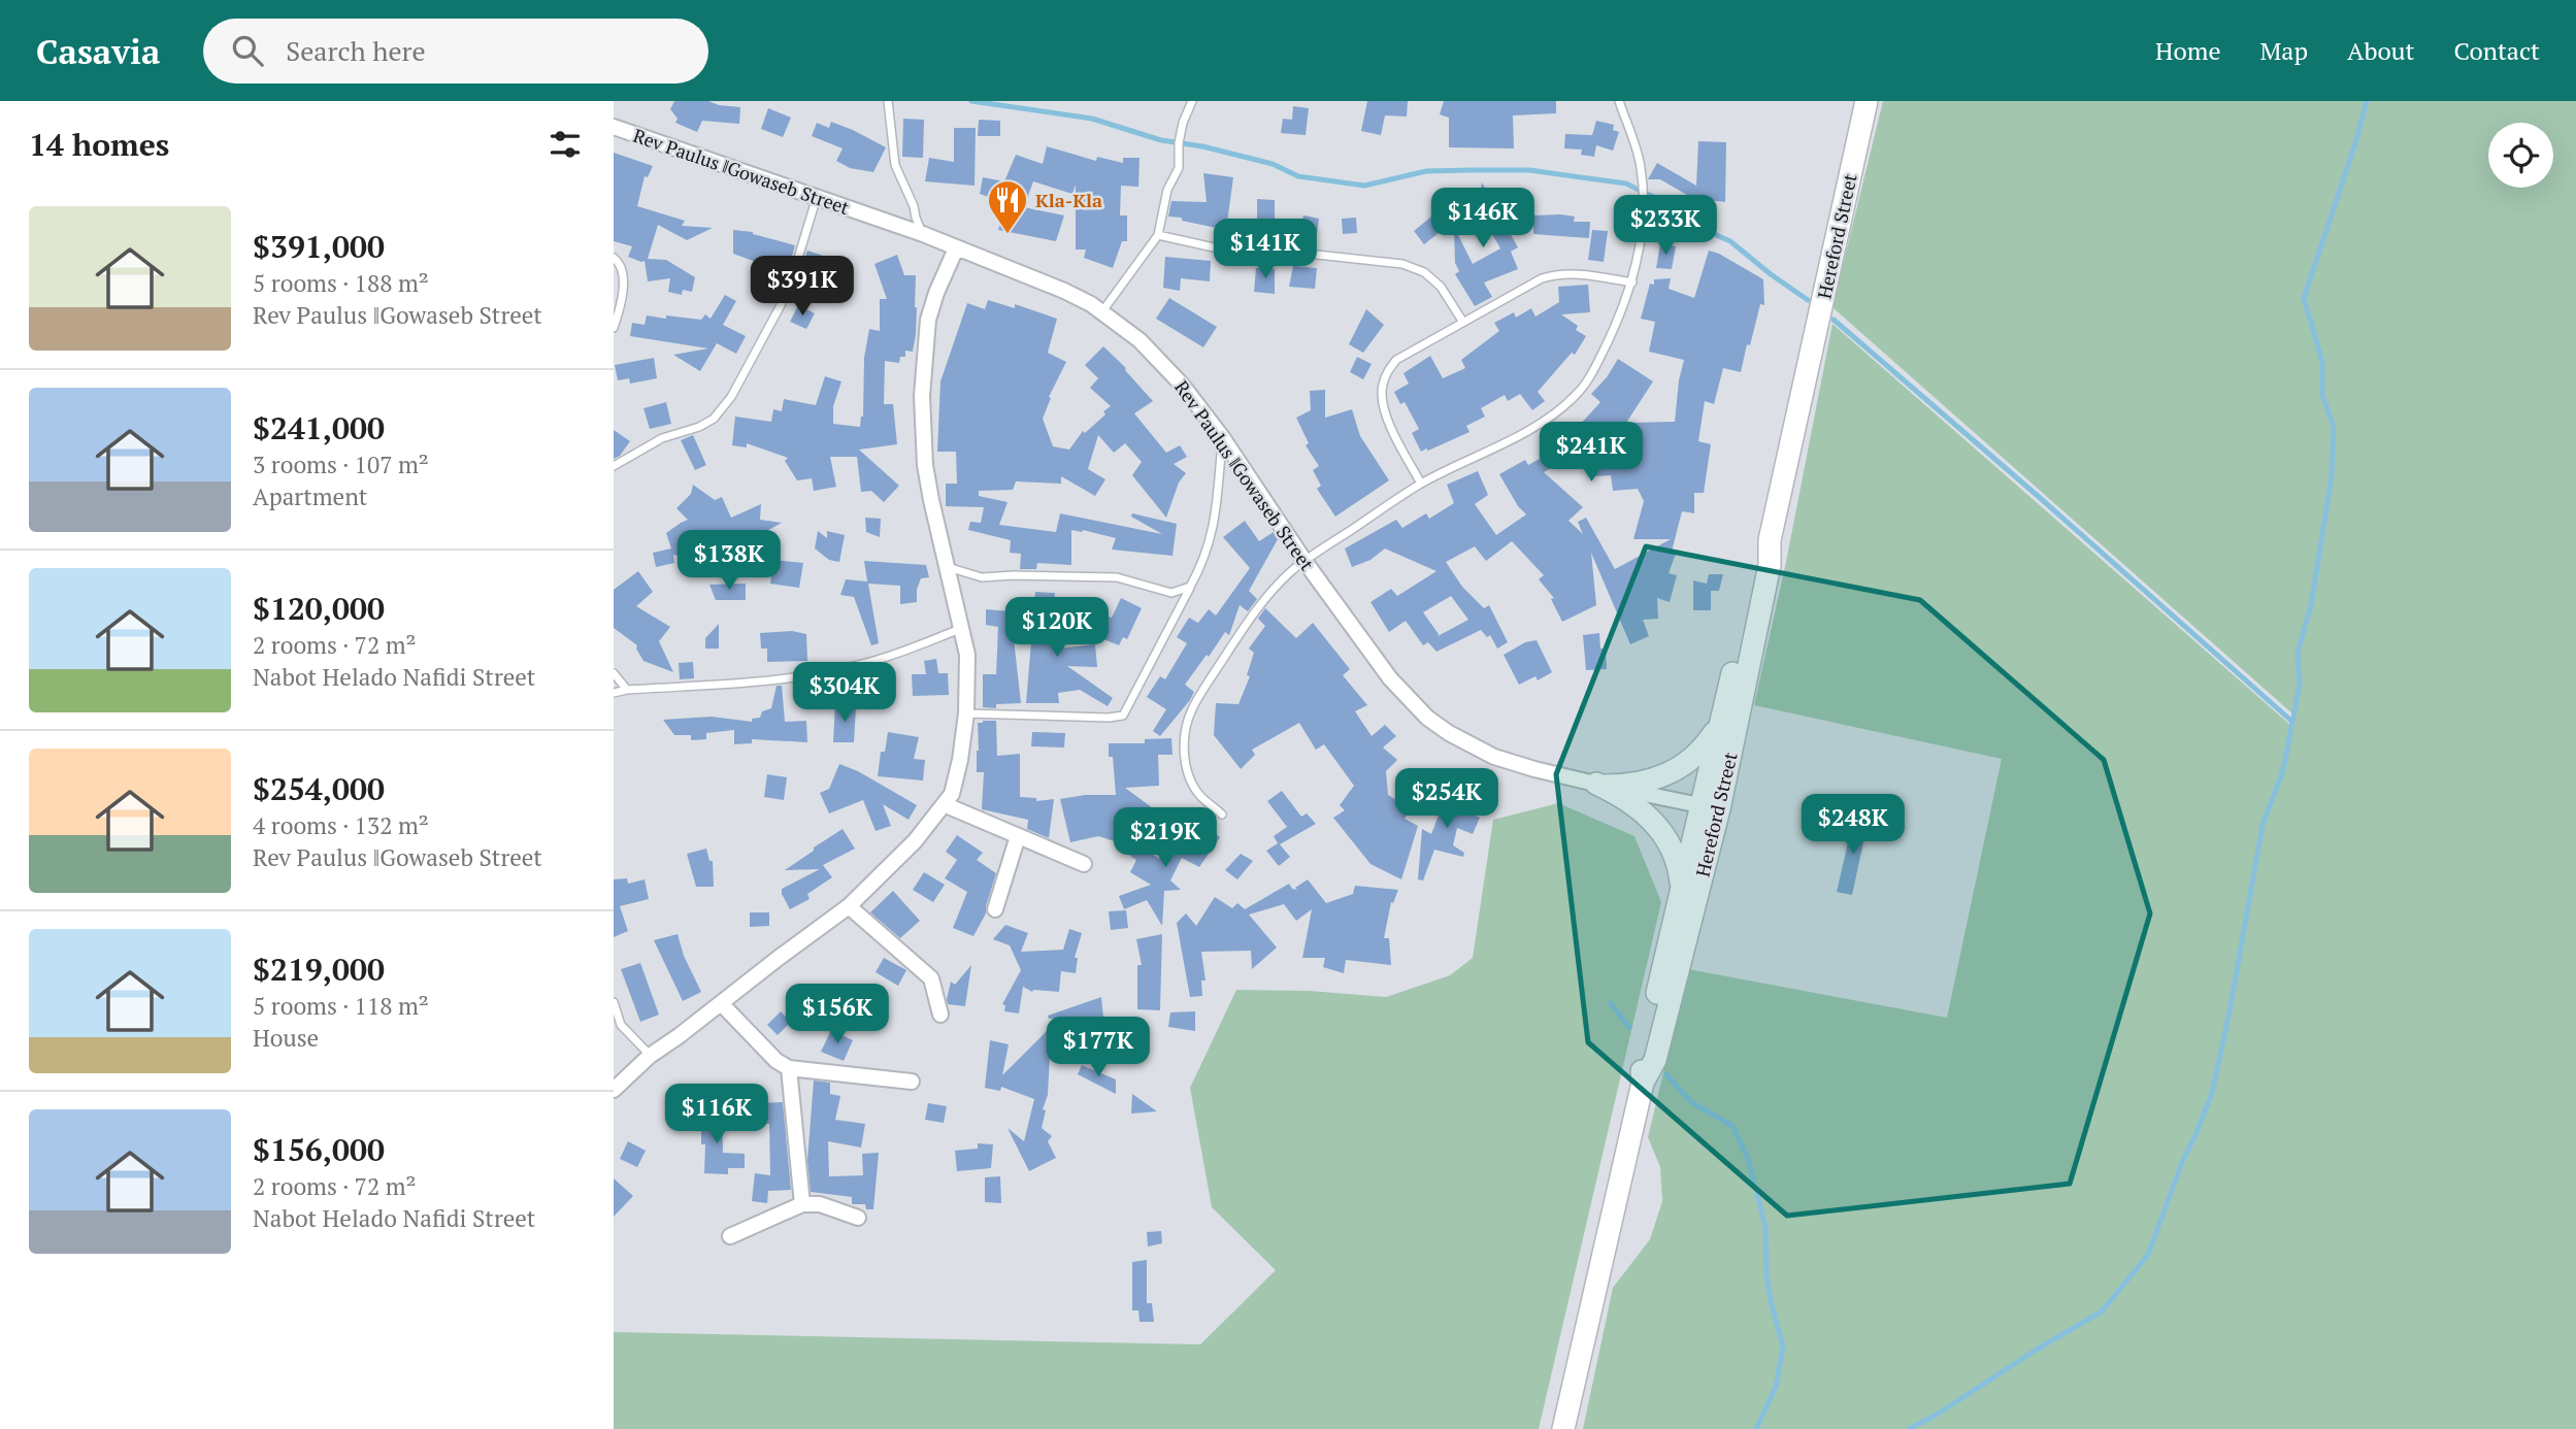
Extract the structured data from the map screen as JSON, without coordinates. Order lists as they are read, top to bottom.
{
  "streets": {
    "main road": ["Hereford Street"],
    "street": ["Rev Paulus ǁGowaseb Street"]
  },
  "crossings": [
    ["Rev Paulus ǁGowaseb Street", "Hereford Street"]
  ],
  "places": {
    "restaurant": ["Kla-Kla"]
  },
  "page": {
    "header": "Casavia",
    "search": "Search here",
    "nav": [
      "Home",
      "Map",
      "About",
      "Contact"
    ],
    "heading": "14 homes",
    "list": [
      {
        "name": "$391,000",
        "note": "5 rooms · 188 m² · Rev Paulus ǁGowaseb Street"
      },
      {
        "name": "$241,000",
        "note": "3 rooms · 107 m² · Apartment"
      },
      {
        "name": "$120,000",
        "note": "2 rooms · 72 m² · Nabot Helado Nafidi Street"
      },
      {
        "name": "$254,000",
        "note": "4 rooms · 132 m² · Rev Paulus ǁGowaseb Street"
      },
      {
        "name": "$219,000",
        "note": "5 rooms · 118 m² · House"
      },
      {
        "name": "$156,000",
        "note": "2 rooms · 72 m² · Nabot Helado Nafidi Street"
      }
    ],
    "price": [
      "$146K",
      "$233K",
      "$141K",
      "$391K",
      "$241K",
      "$138K",
      "$120K",
      "$304K",
      "$254K",
      "$248K",
      "$219K",
      "$156K",
      "$177K",
      "$116K"
    ]
  }
}
